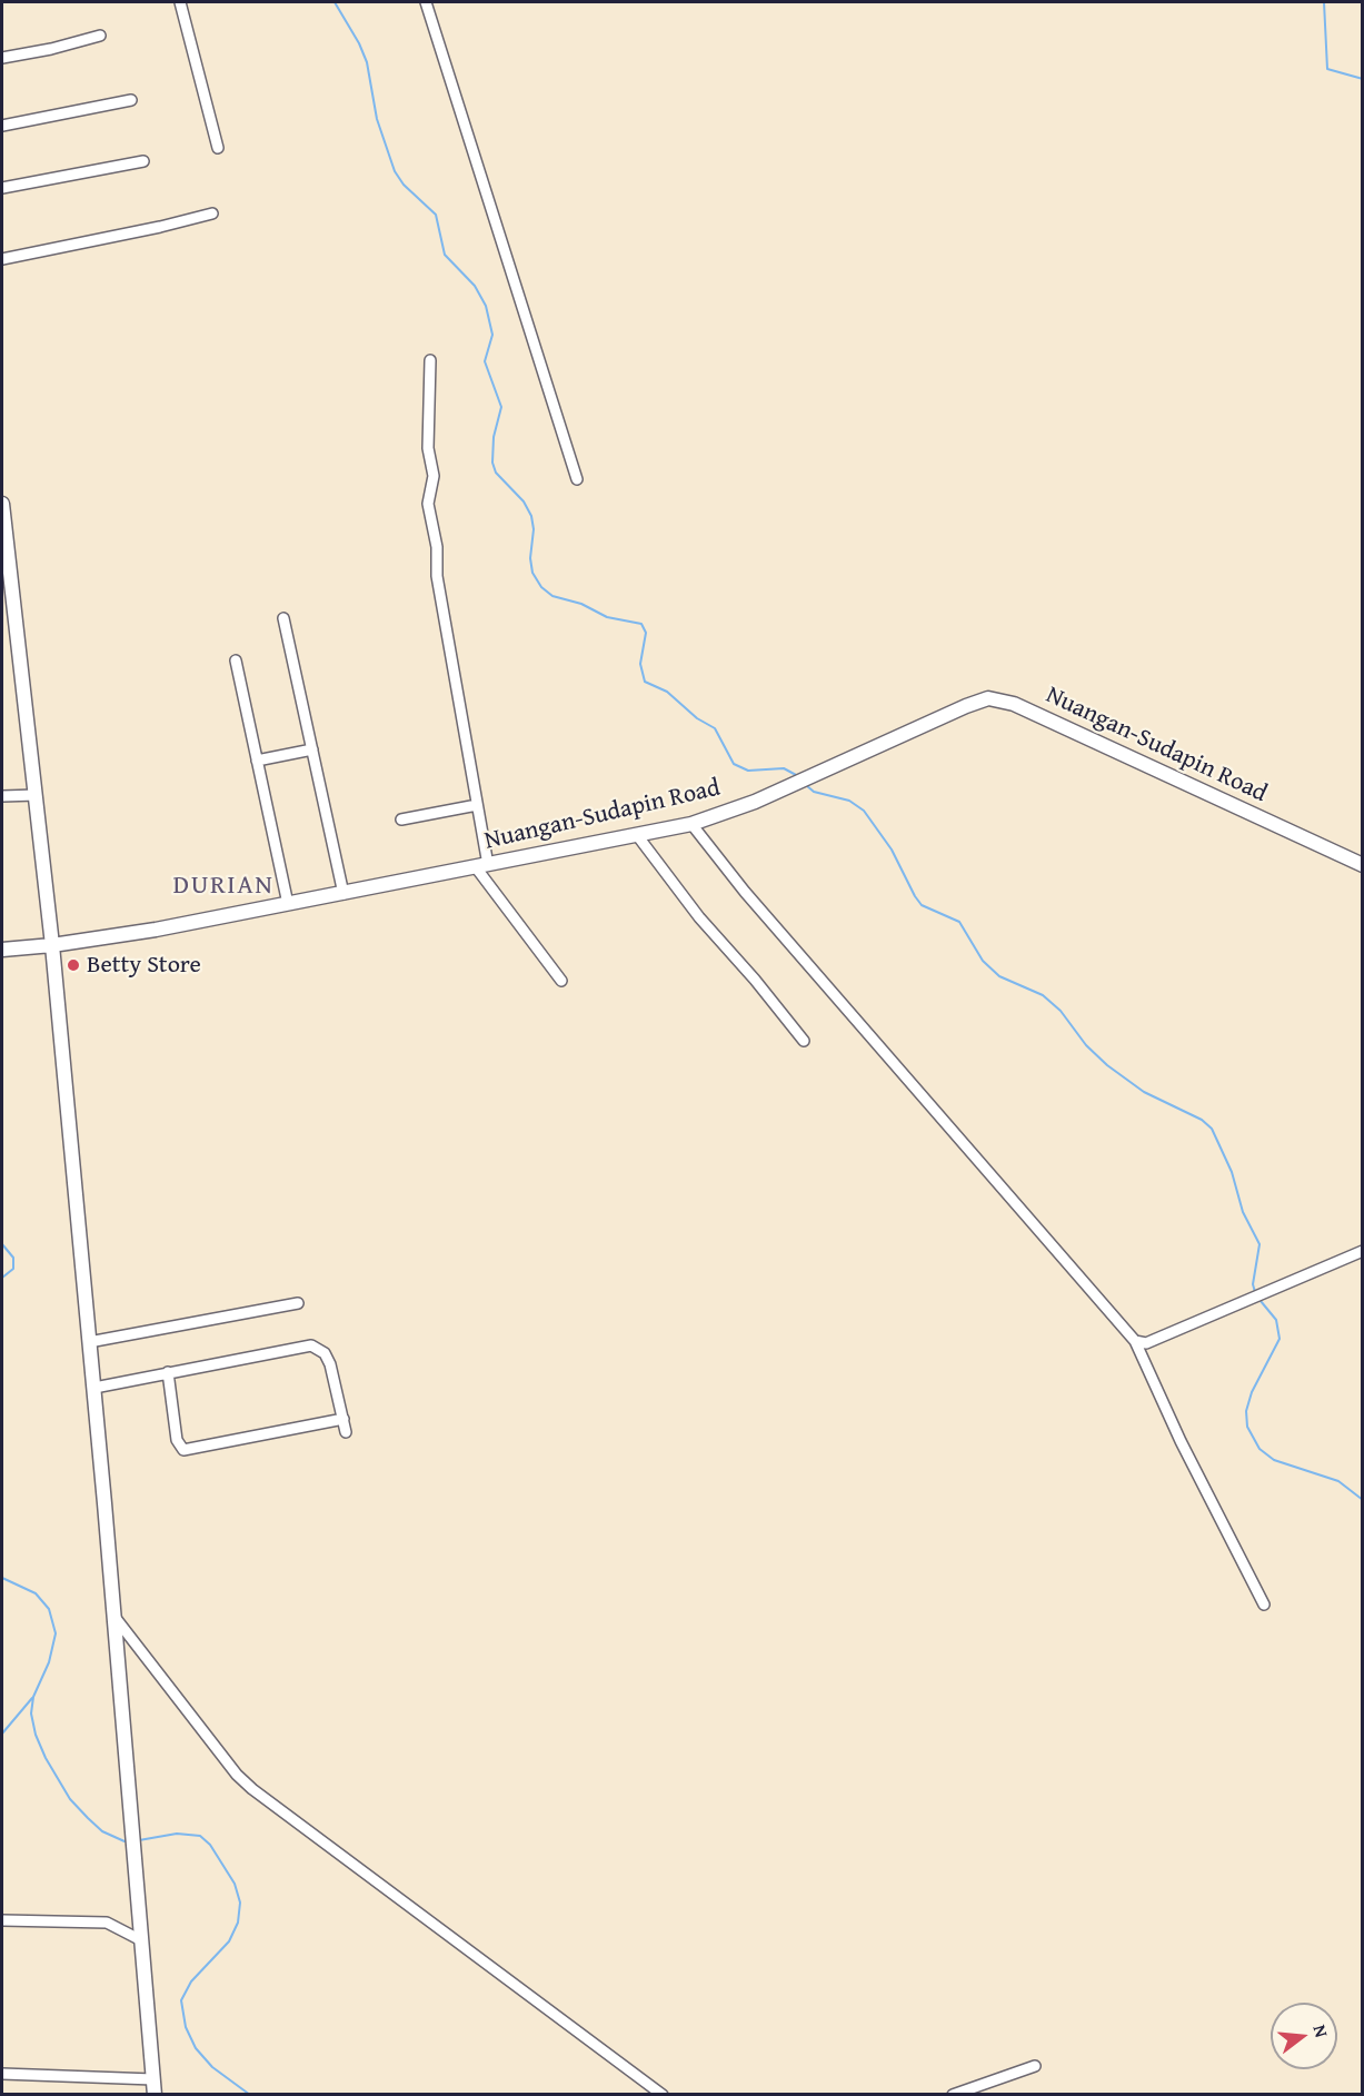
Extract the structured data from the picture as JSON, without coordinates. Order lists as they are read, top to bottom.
{
  "streets": {
    "street": ["Nuangan-Sudapin Road"]
  },
  "districts": ["DURIAN"],
  "places": ["Betty Store"],
  "north": "right"
}
